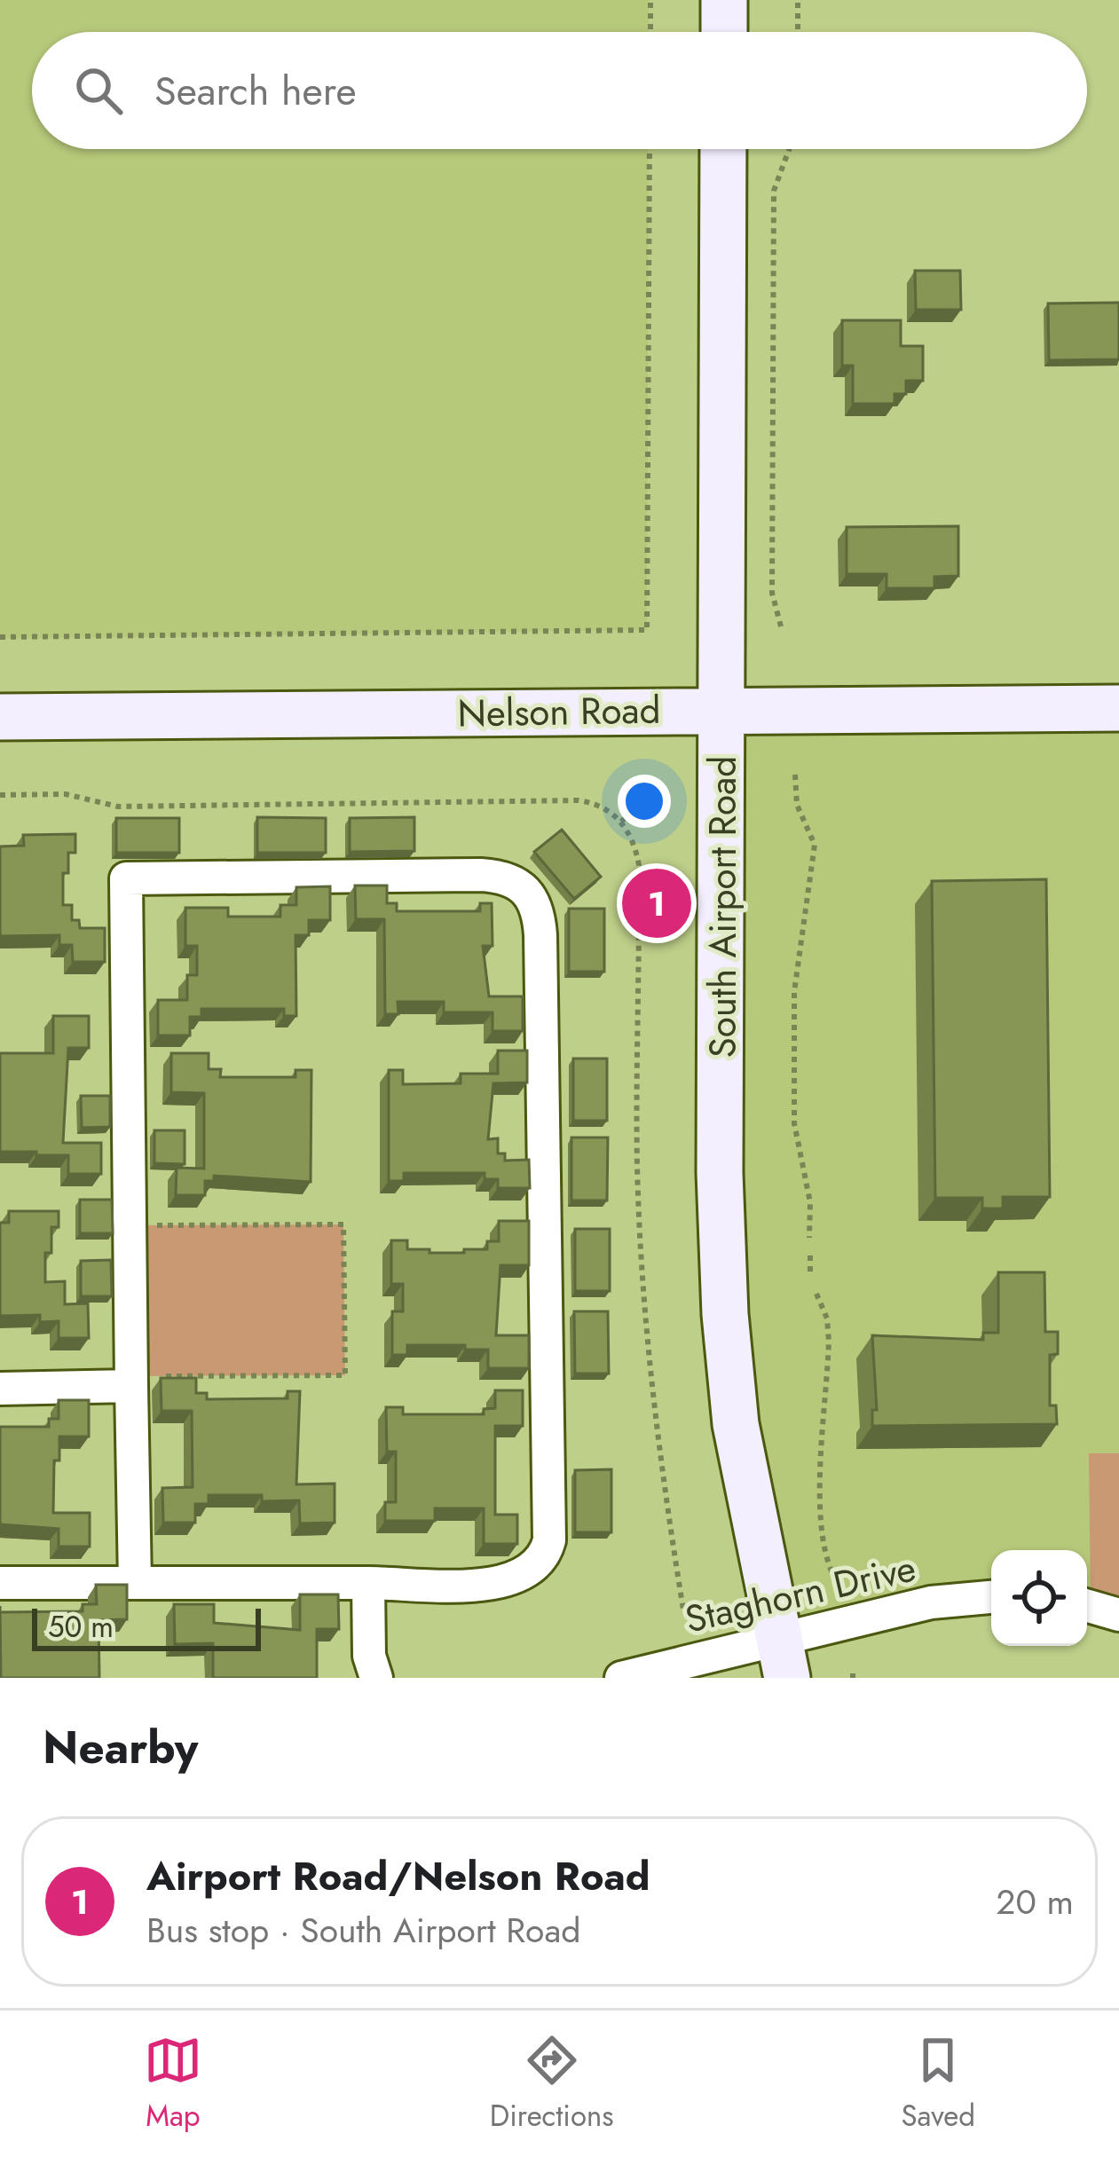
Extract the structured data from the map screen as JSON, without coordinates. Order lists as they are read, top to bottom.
{
  "streets": {
    "main road": ["Nelson Road", "South Airport Road"],
    "street": ["Staghorn Drive"]
  },
  "crossings": [
    ["Nelson Road", "South Airport Road"],
    ["South Airport Road", "Staghorn Drive"]
  ],
  "scale_bar": "50 m",
  "page": {
    "search": "Search here",
    "pins": "1",
    "scale": "50 m",
    "heading": "Nearby",
    "list": [
      {
        "mark": "1",
        "name": "Airport Road/Nelson Road",
        "note": "Bus stop · South Airport Road",
        "value": "20 m"
      }
    ],
    "nav": ["Map", "Directions", "Saved"]
  }
}
